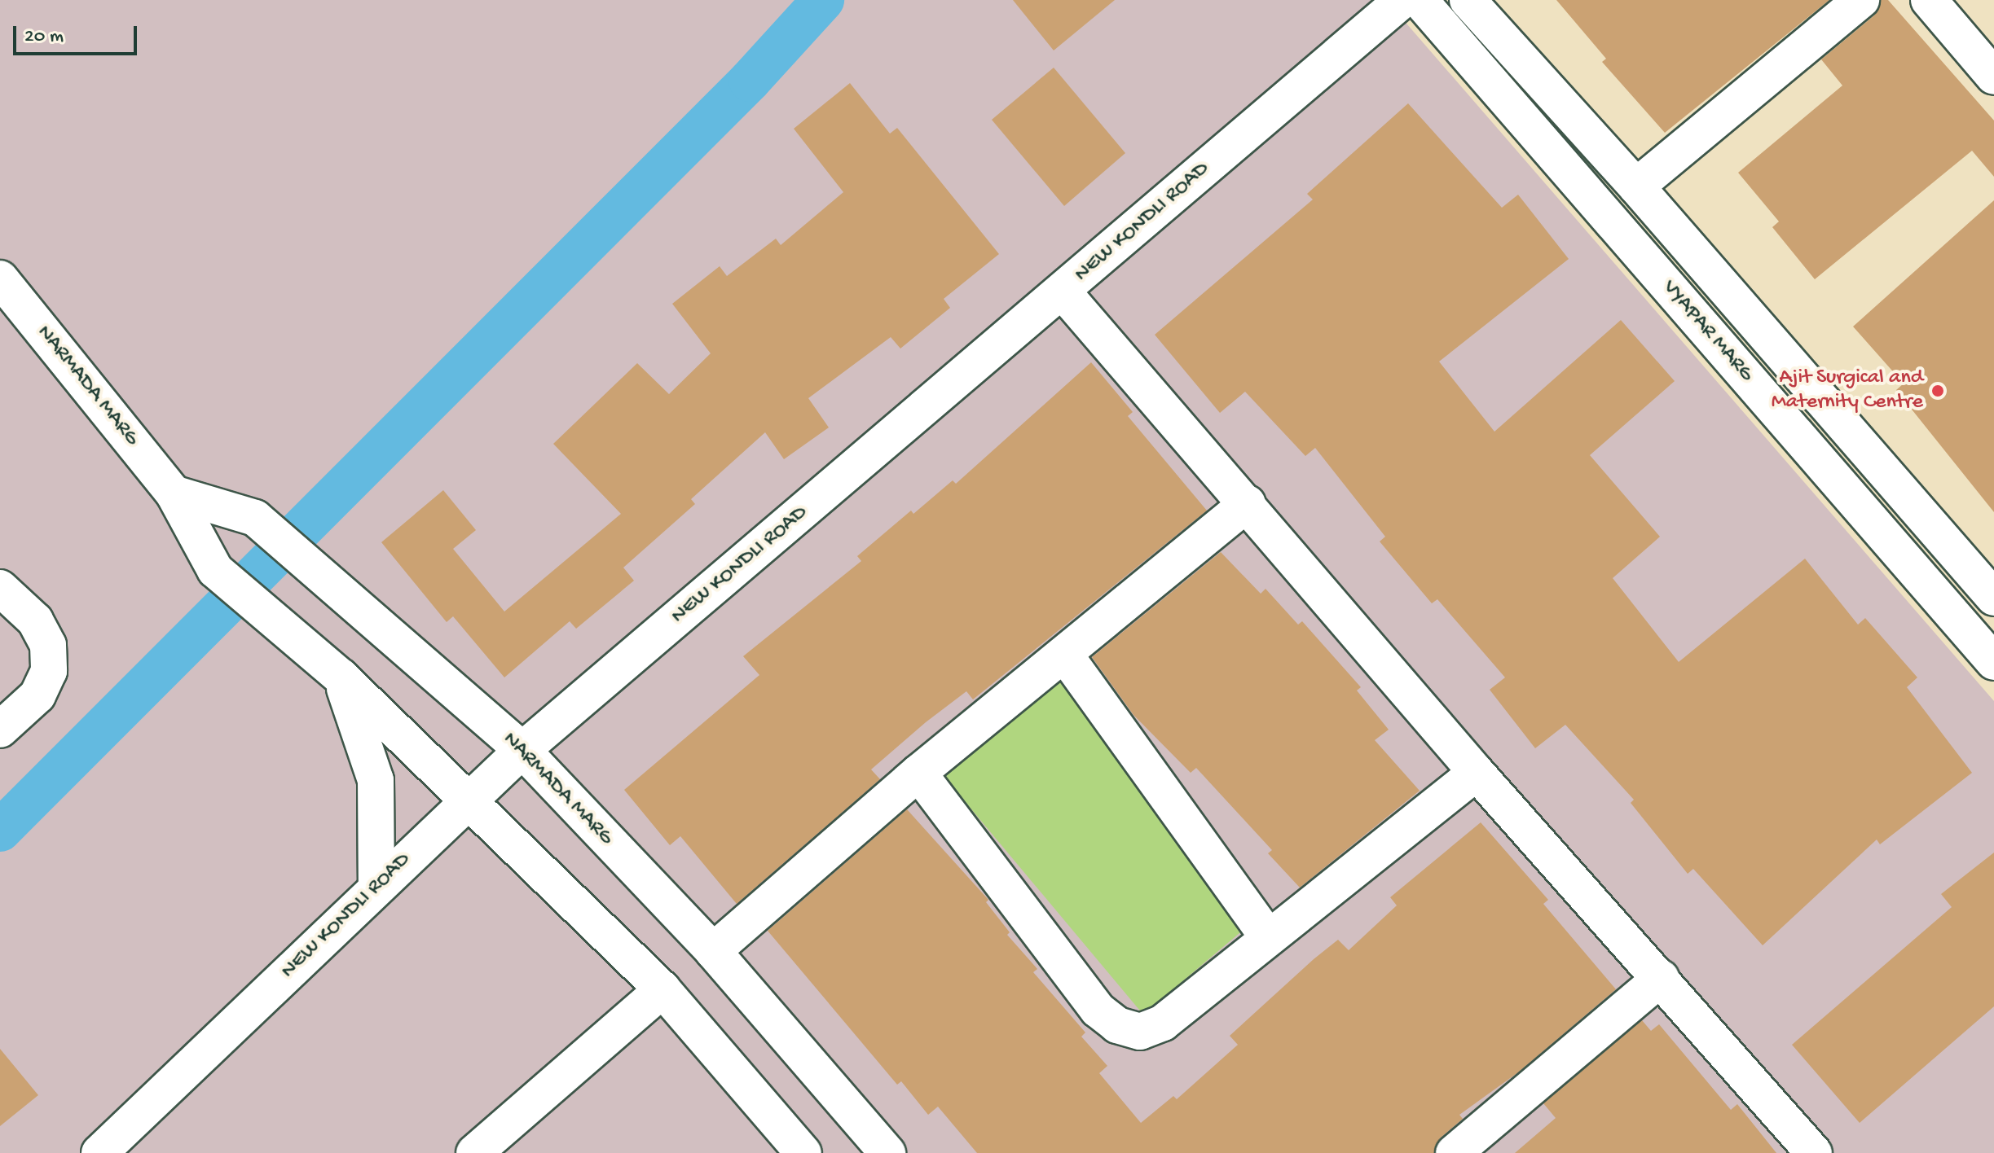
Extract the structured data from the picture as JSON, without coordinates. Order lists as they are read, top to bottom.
{
  "streets": {
    "street": ["NEW KONDLI ROAD", "VYAPAR MARG", "NARMADA MARG"]
  },
  "crossings": [
    ["NEW KONDLI ROAD", "NARMADA MARG"]
  ],
  "places": ["Ajit Surgical and Maternity Centre"],
  "scale_bar": "20 m"
}
